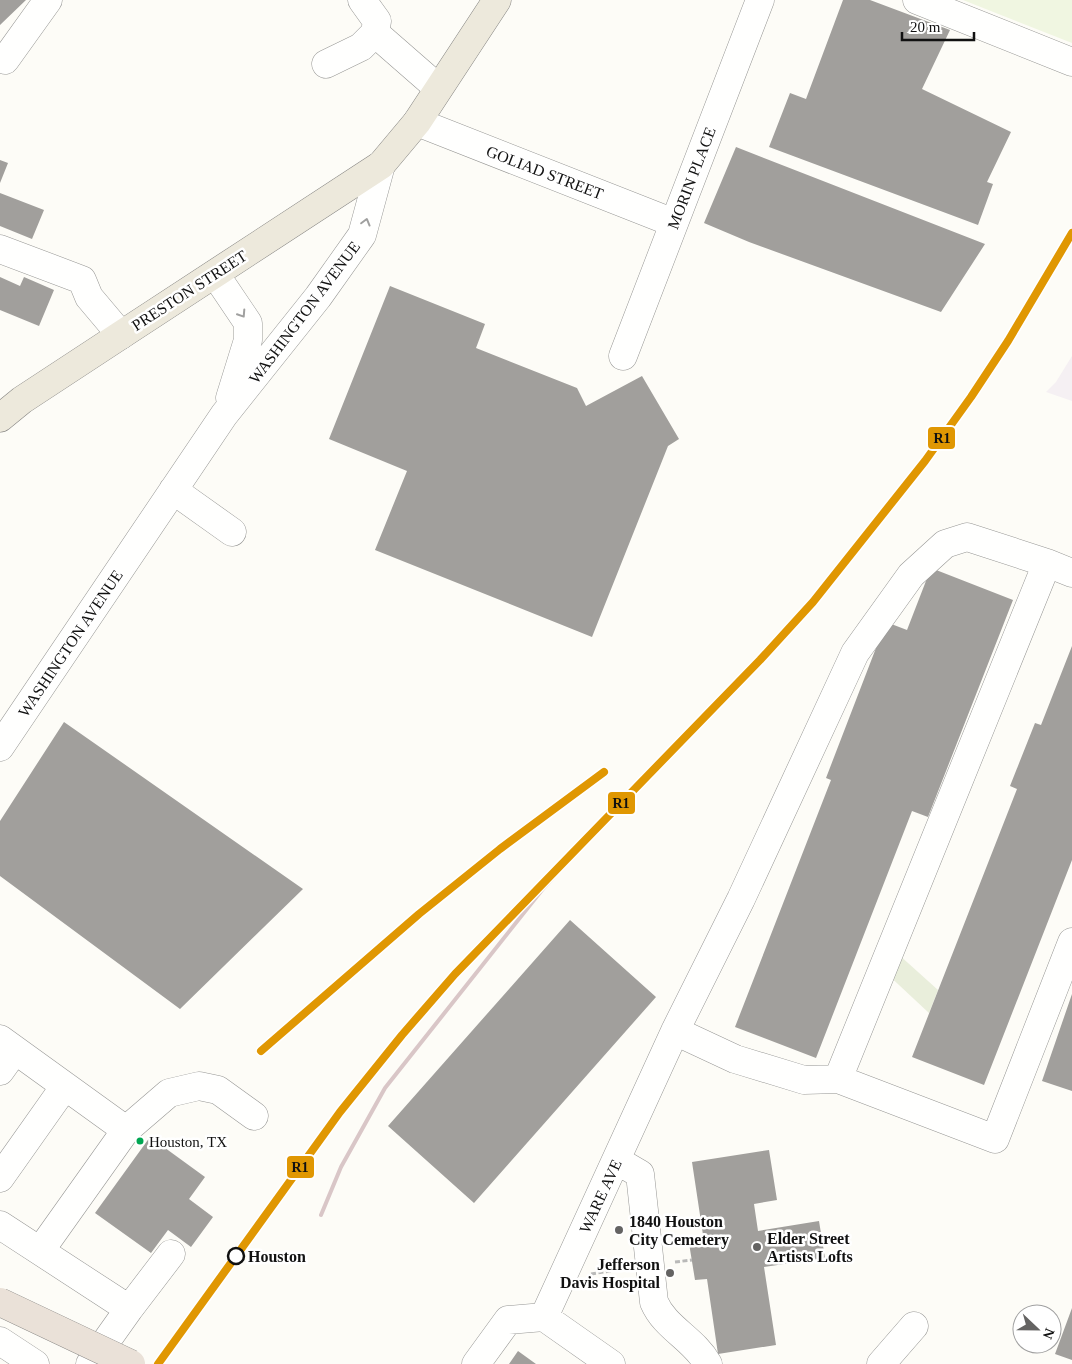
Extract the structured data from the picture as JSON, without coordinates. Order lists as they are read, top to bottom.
{
  "streets": {
    "main road": ["PRESTON STREET", "WASHINGTON AVENUE"],
    "street": ["GOLIAD STREET", "MORIN PLACE", "WARE AVE"]
  },
  "crossings": [
    ["GOLIAD STREET", "MORIN PLACE"],
    ["GOLIAD STREET", "WASHINGTON AVENUE"],
    ["PRESTON STREET", "WASHINGTON AVENUE"]
  ],
  "places": [
    "Houston, TX",
    "1840 Houston City Cemetery",
    "Elder Street Artists Lofts",
    "Houston",
    "Jefferson Davis Hospital"
  ],
  "lines": ["transit line R1"],
  "scale_bar": "20 m",
  "north": "right"
}
